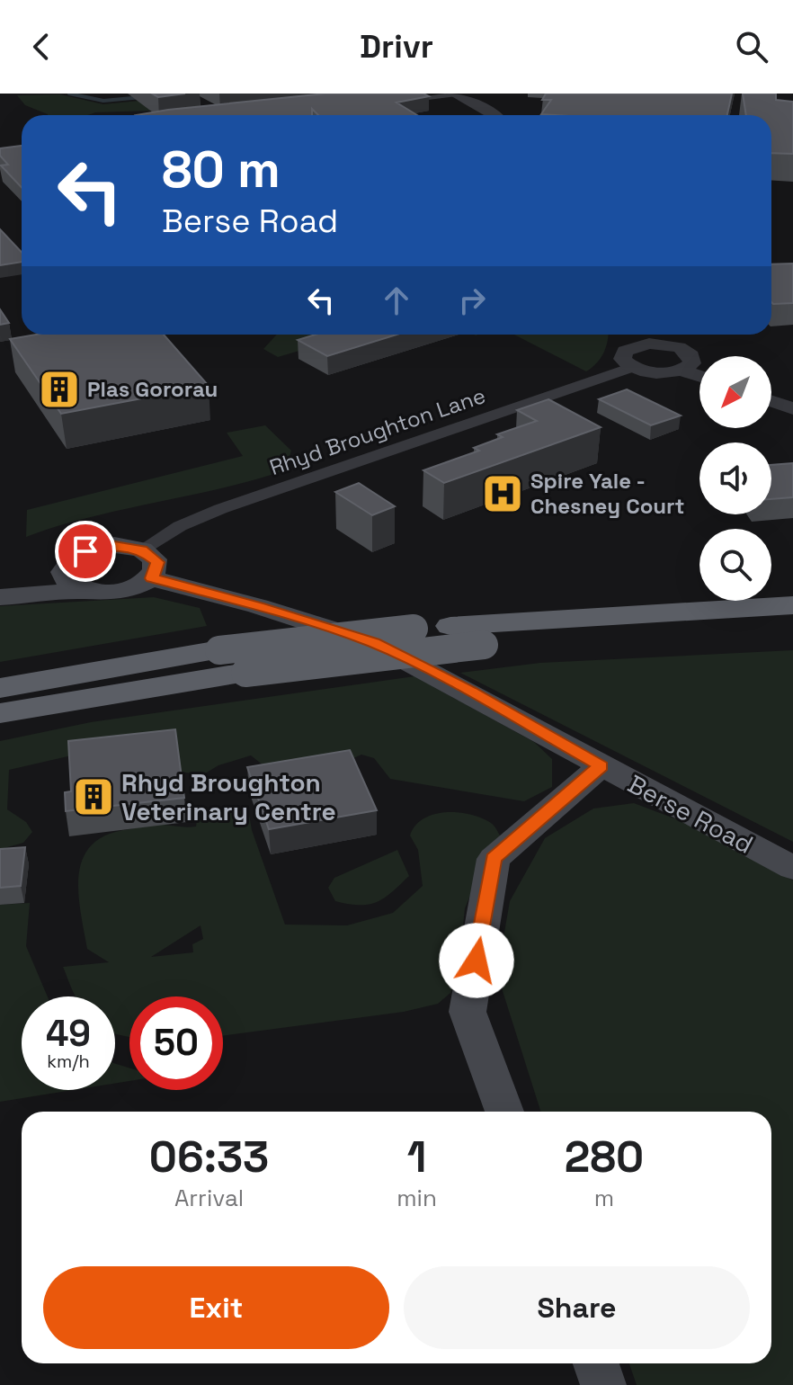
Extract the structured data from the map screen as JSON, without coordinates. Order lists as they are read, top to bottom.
{
  "streets": {
    "main road": ["Berse Road"],
    "street": ["Rhyd Broughton Lane"]
  },
  "places": {
    "building": ["Plas Gororau", "Rhyd Broughton Veterinary Centre"],
    "hospital": ["Spire Yale - Chesney Court"]
  },
  "north": "bottom left",
  "page": {
    "header": "Drivr",
    "turn": ["80 m", "Berse Road"],
    "speed": "49 km/h",
    "limit": "50",
    "eta": [
      "06:33",
      "Arrival",
      "1",
      "min",
      "280",
      "m"
    ],
    "buttons": ["Exit", "Share"]
  }
}
